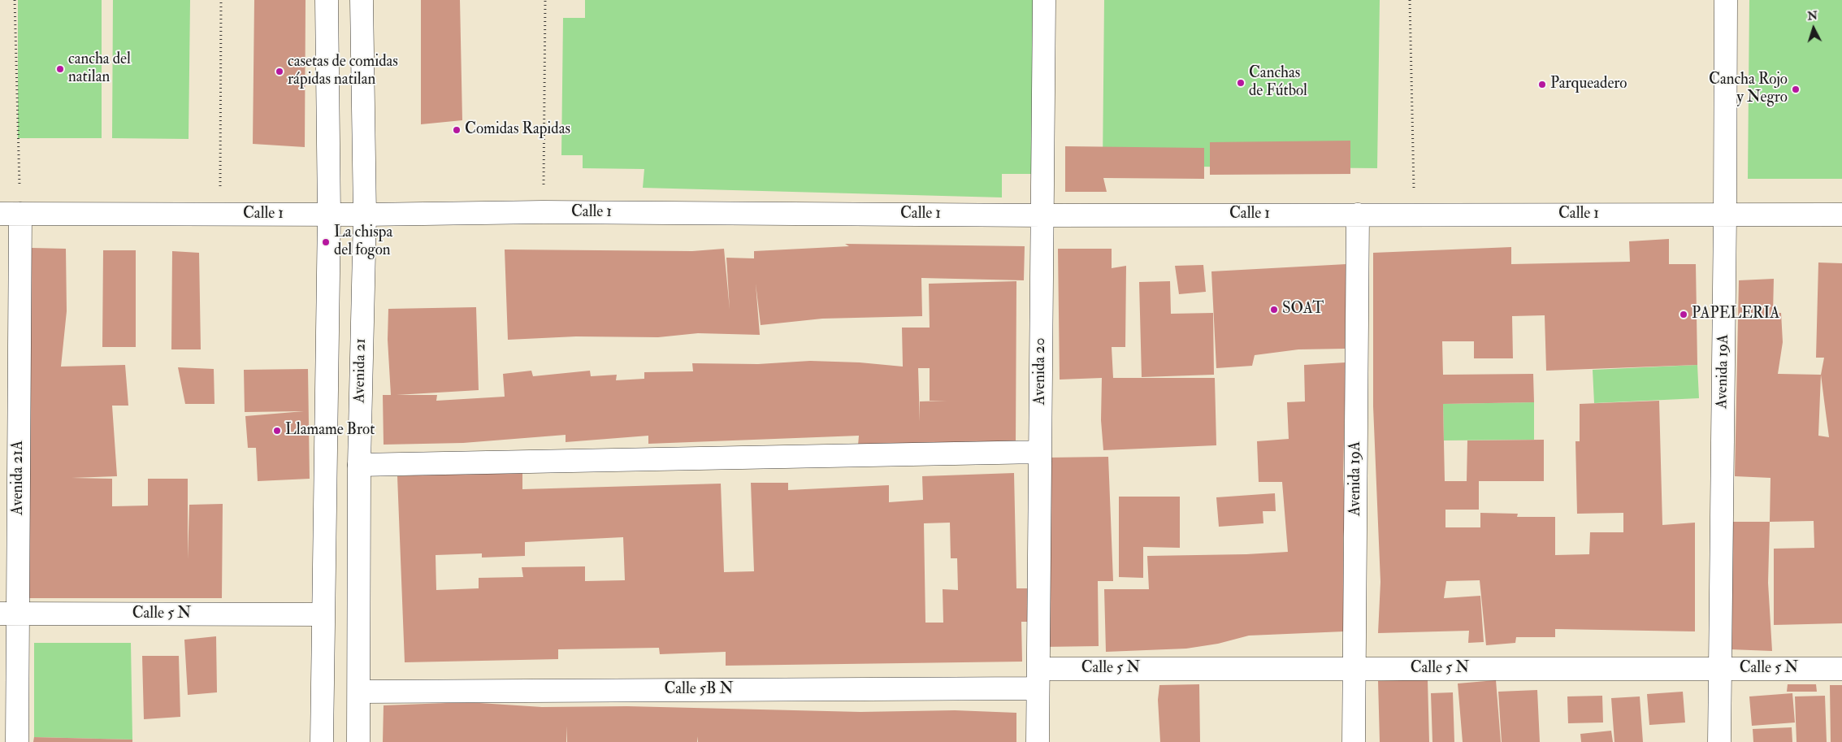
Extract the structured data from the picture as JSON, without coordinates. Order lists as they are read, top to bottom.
{
  "streets": {
    "street": [
      "Calle 1",
      "Avenida 21",
      "Avenida 20",
      "Avenida 19A",
      "Avenida 21A",
      "Calle 5 N",
      "Calle 5B N"
    ]
  },
  "crossings": [
    ["Calle 1", "Avenida 21"],
    ["Calle 1", "Avenida 20"],
    ["Calle 1", "Avenida 19A"],
    ["Calle 1", "Avenida 21A"],
    ["Avenida 21", "Calle 5B N"],
    ["Avenida 20", "Calle 5 N"],
    ["Avenida 20", "Calle 5B N"],
    ["Avenida 19A", "Calle 5 N"],
    ["Avenida 21A", "Calle 5 N"],
    ["Calle 5 N", "Calle 5B N"]
  ],
  "places": [
    "cancha del natilan",
    "casetas de comidas rápidas natilan",
    "Canchas de Fútbol",
    "Parqueadero",
    "Cancha Rojo y Negro",
    "Comidas Rapidas",
    "La chispa del fogon",
    "SOAT",
    "PAPELERIA",
    "Llamame Brot"
  ],
  "north": "top"
}
